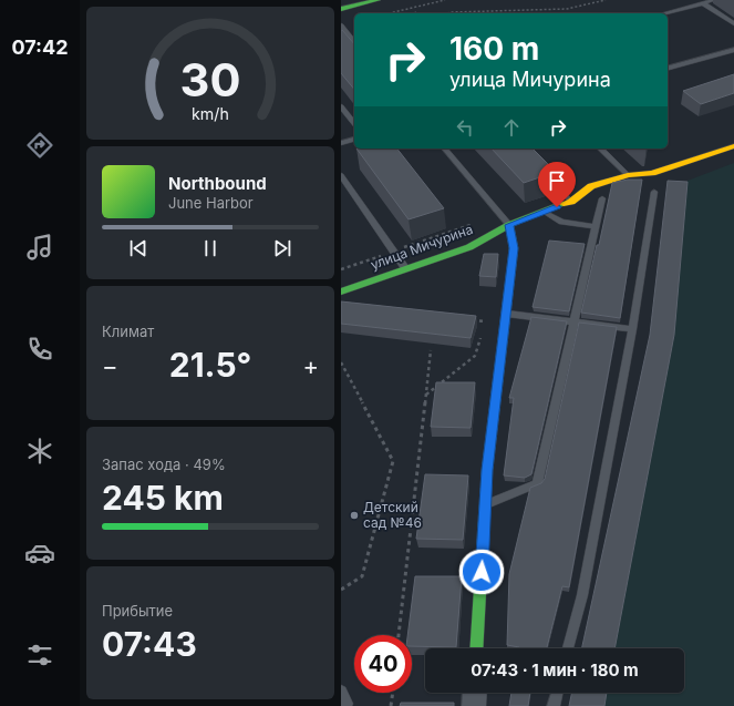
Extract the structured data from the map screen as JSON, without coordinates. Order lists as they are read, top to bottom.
{
  "streets": {
    "street": ["улица Мичурина"]
  },
  "places": ["Детский сад №46"],
  "page": {
    "tabs": "07:42",
    "turn": ["160 m", "улица Мичурина"],
    "song": ["Northbound", "June Harbor"],
    "tile": [
      "Климат",
      ["Запас хода · 49%", "245 km"],
      ["Прибытие", "07:43"]
    ],
    "heat": ["−", "21.5°", "+"],
    "limit": "40",
    "trip": "07:43 · 1 мин · 180 m",
    "gauge": ["30", "km/h"]
  }
}
